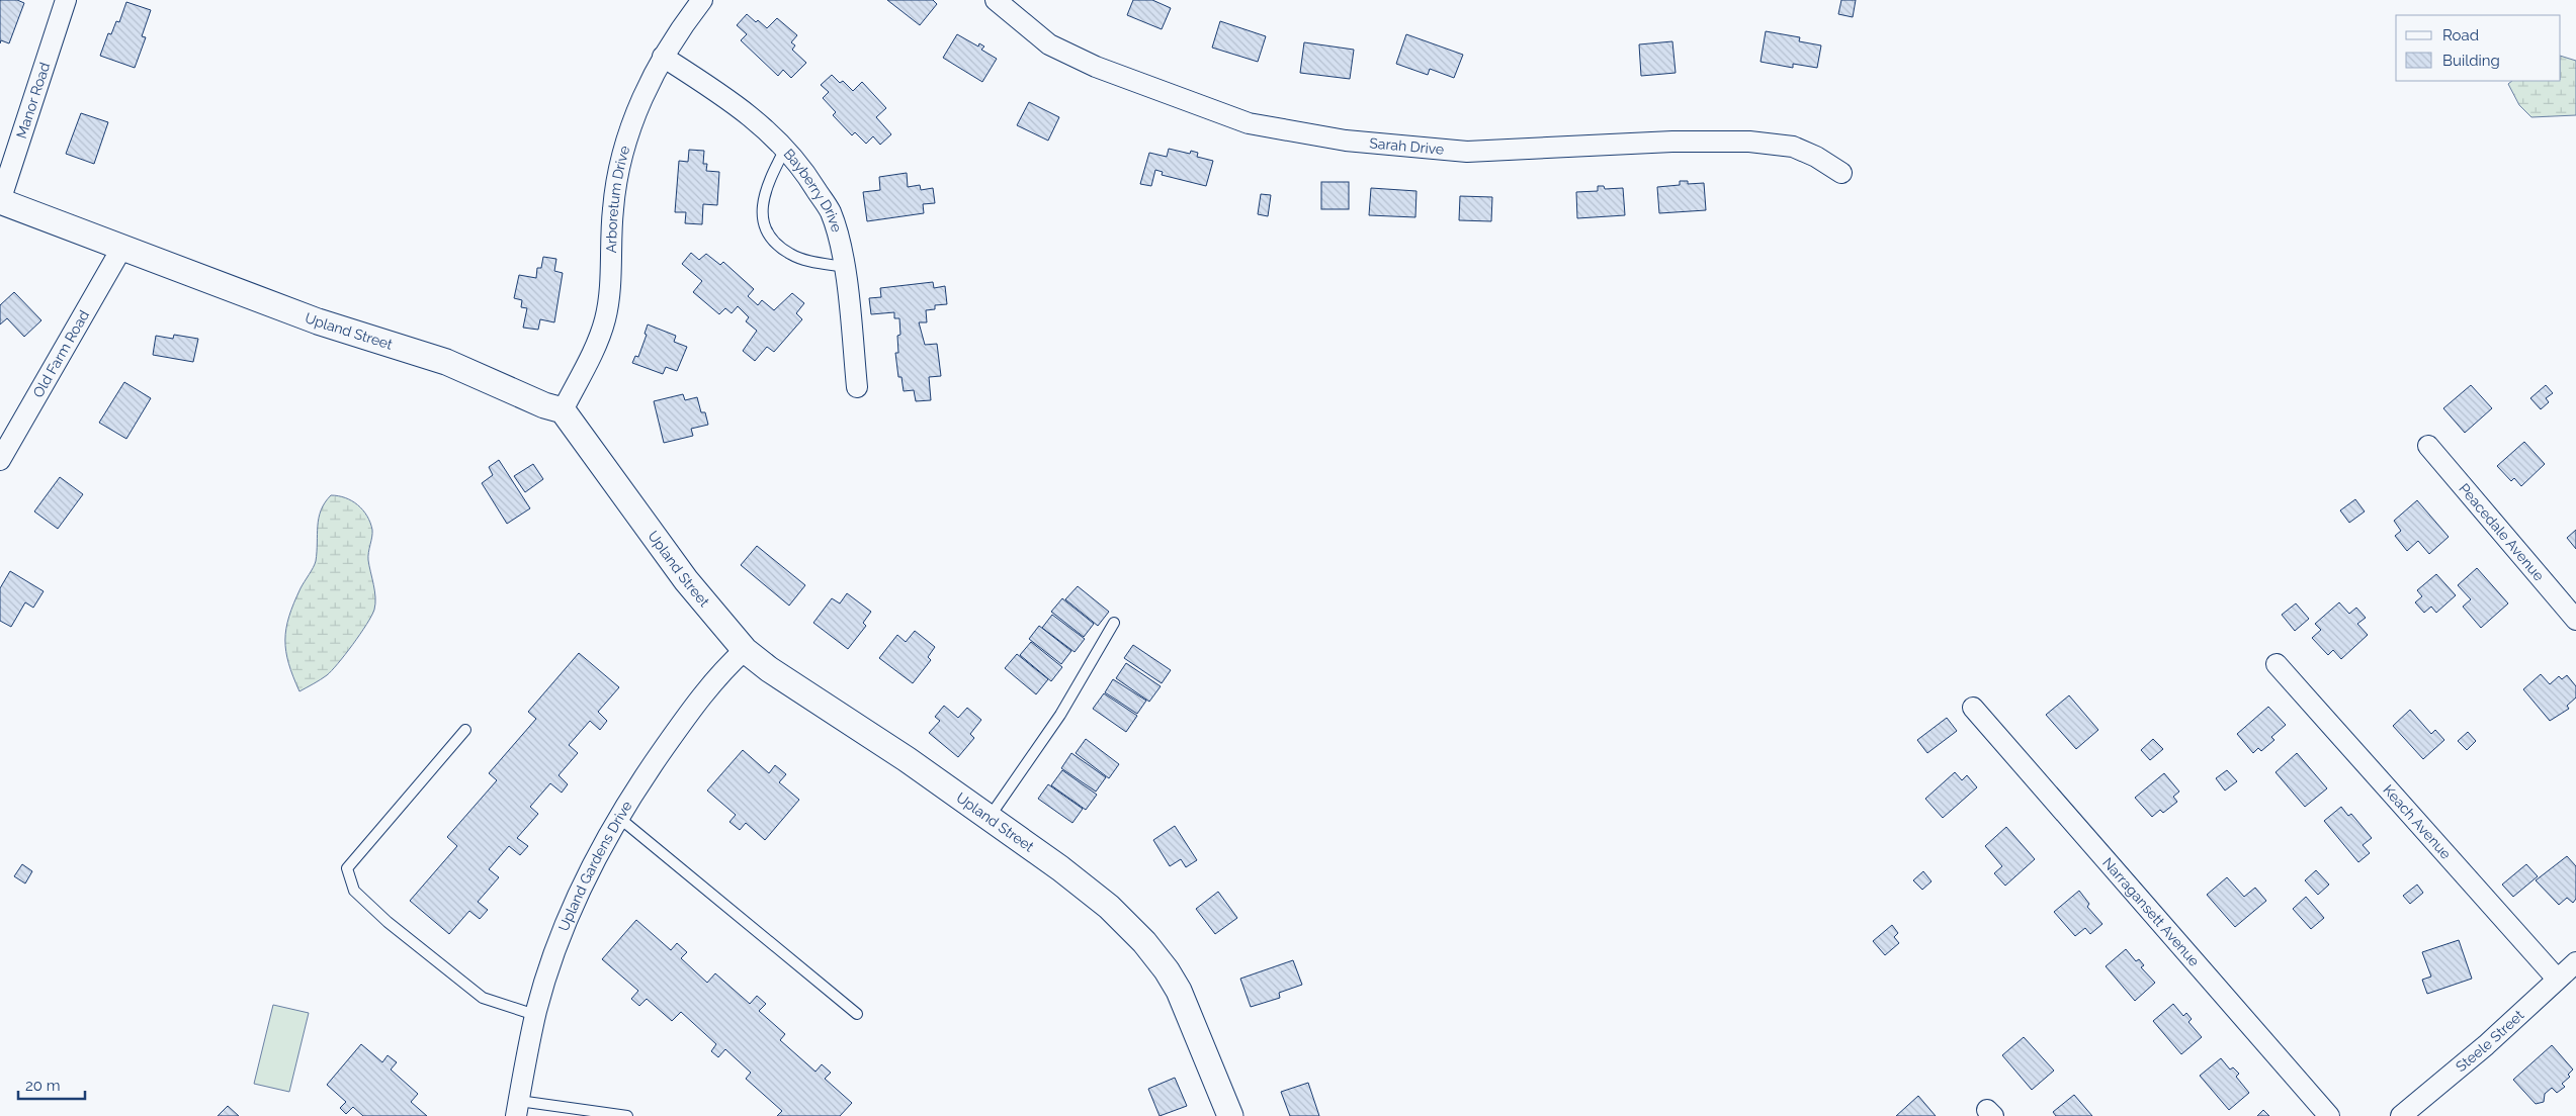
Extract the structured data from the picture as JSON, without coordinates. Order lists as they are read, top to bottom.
{
  "streets": {
    "street": [
      "Manor Road",
      "Sarah Drive",
      "Bayberry Drive",
      "Arboretum Drive",
      "Upland Street",
      "Old Farm Road",
      "Peacedale Avenue",
      "Keach Avenue",
      "Upland Gardens Drive",
      "Narragansett Avenue",
      "Steele Street"
    ]
  },
  "crossings": [
    ["Manor Road", "Upland Street"],
    ["Bayberry Drive", "Arboretum Drive"],
    ["Arboretum Drive", "Upland Street"],
    ["Upland Street", "Old Farm Road"],
    ["Upland Street", "Upland Gardens Drive"],
    ["Keach Avenue", "Steele Street"]
  ],
  "legend": ["Road", "Building"],
  "scale_bar": "20 m"
}
